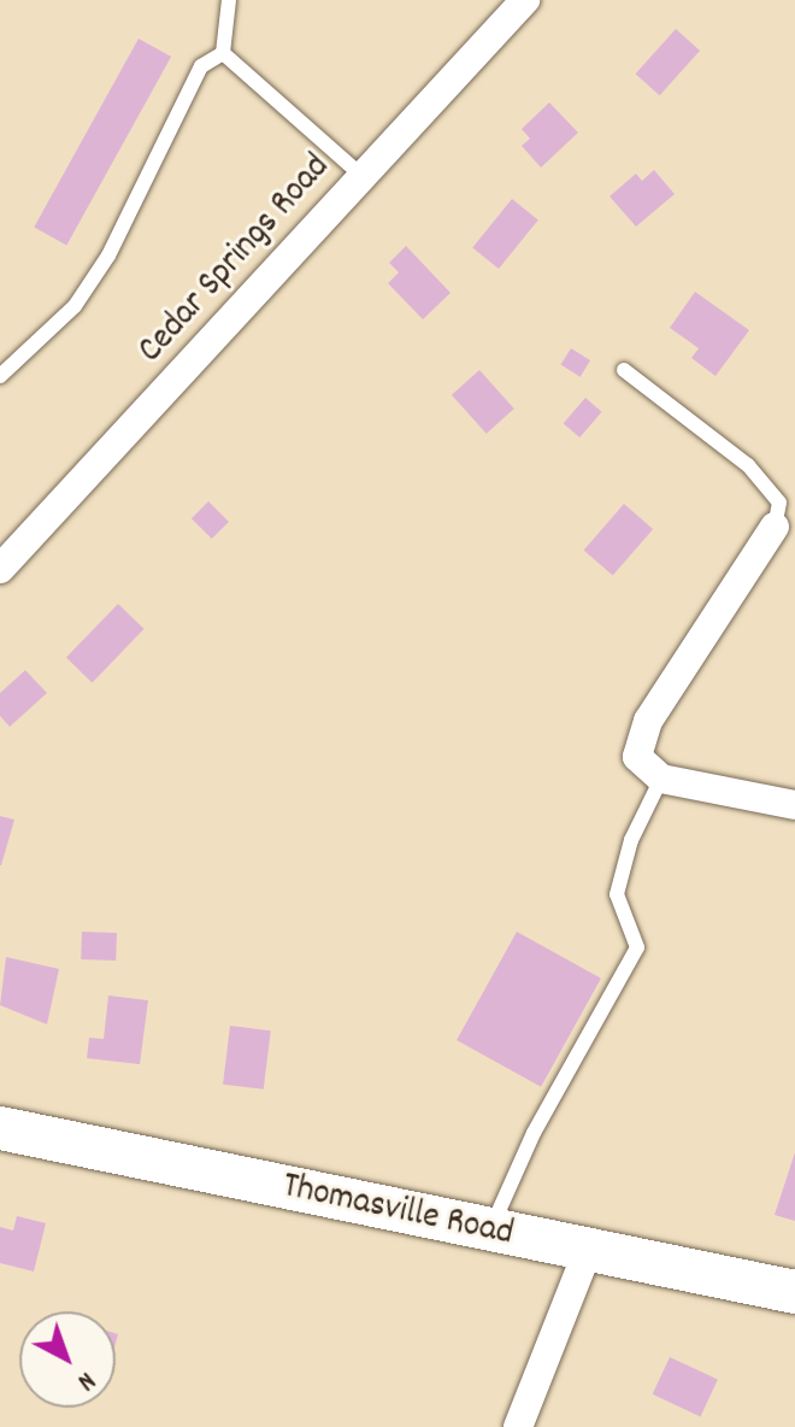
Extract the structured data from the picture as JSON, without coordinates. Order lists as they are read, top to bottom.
{
  "streets": {
    "main road": ["Thomasville Road"],
    "street": ["Cedar Springs Road"]
  },
  "north": "bottom right"
}
